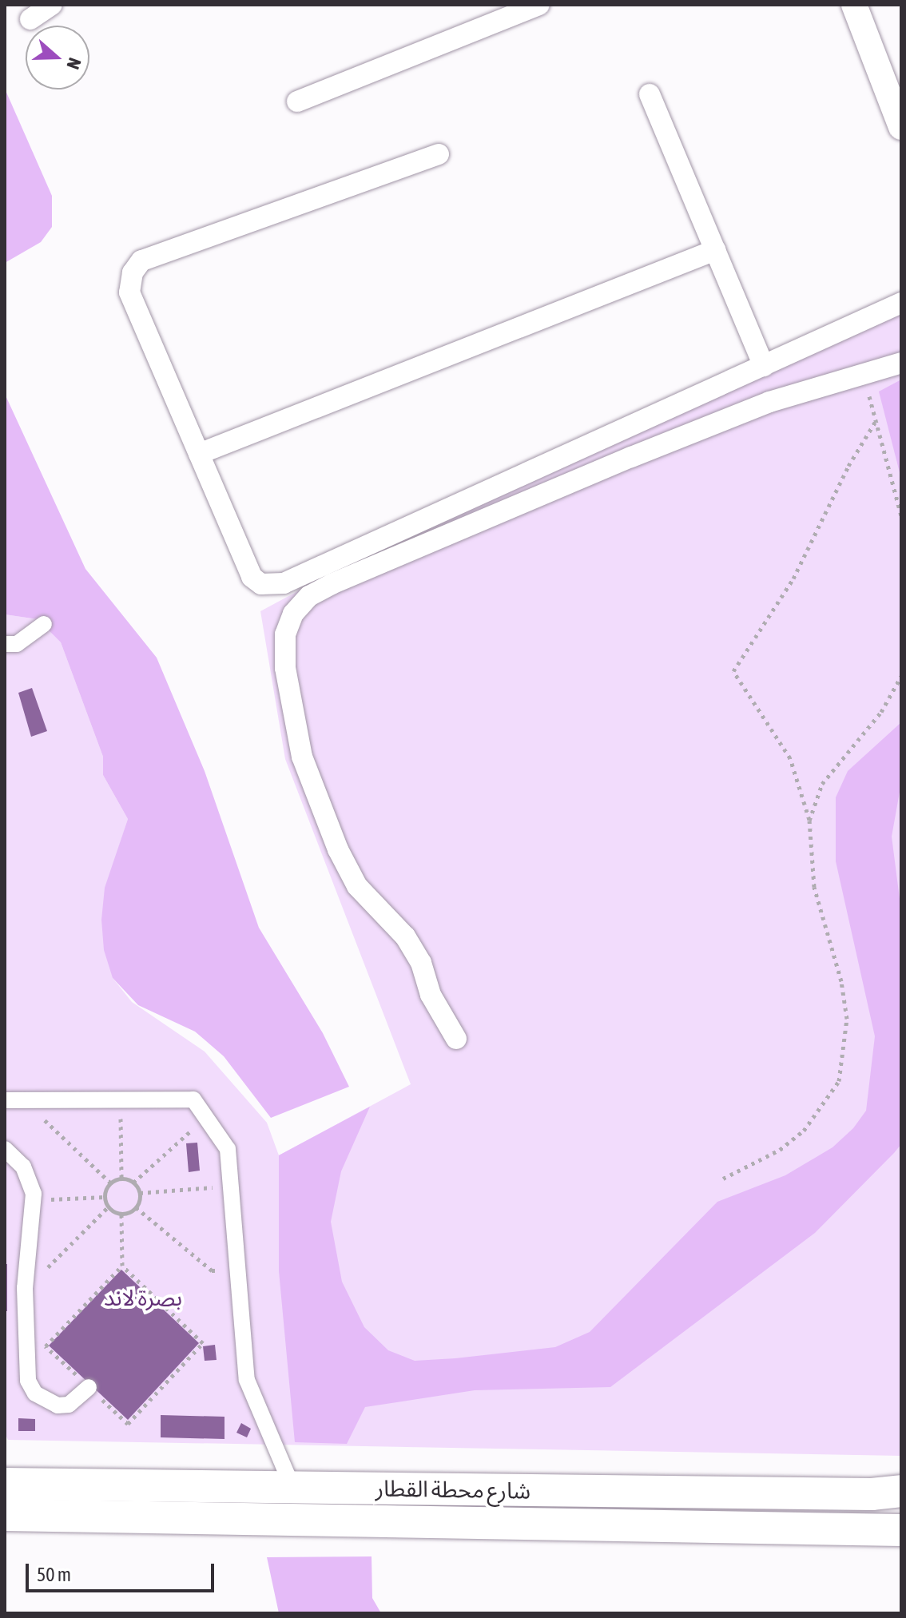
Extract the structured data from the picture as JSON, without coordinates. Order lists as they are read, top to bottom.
{
  "streets": {
    "main road": ["شارع محطة القطار"]
  },
  "parks": ["بصرة لاند"],
  "scale_bar": "50 m",
  "north": "right"
}
